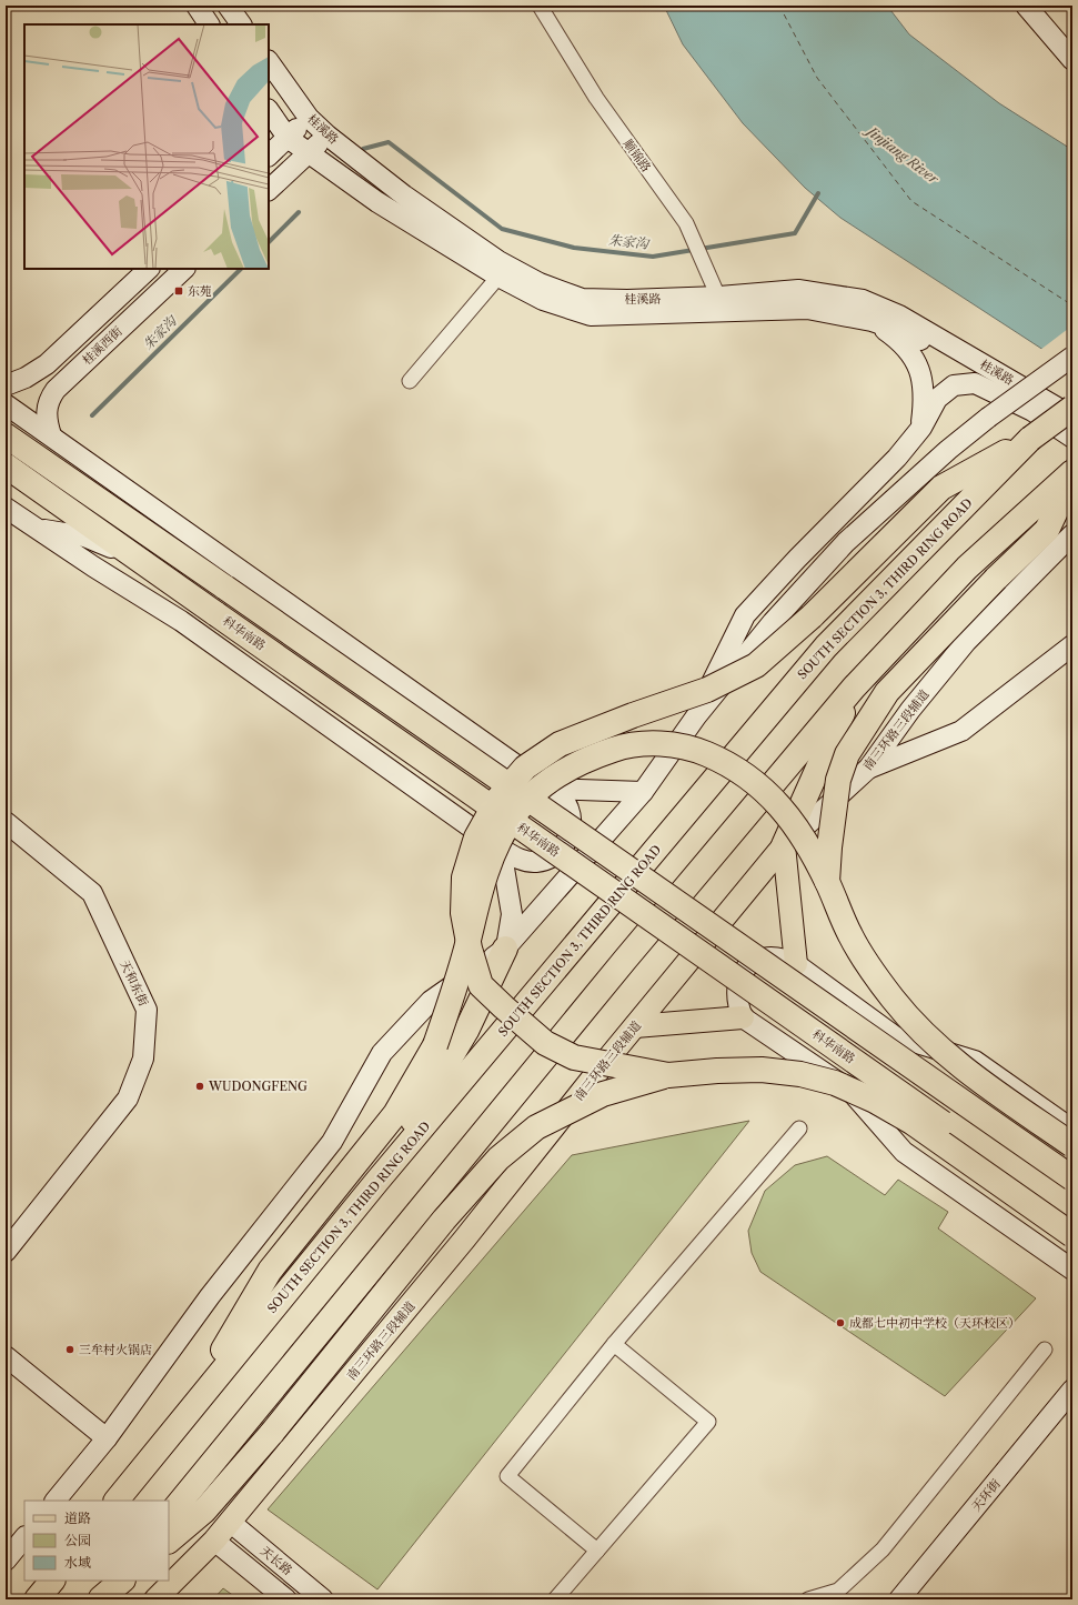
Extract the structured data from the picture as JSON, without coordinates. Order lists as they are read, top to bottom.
{
  "streets": {
    "highway": ["SOUTH SECTION 3, THIRD RING ROAD", "科华南路"],
    "main road": ["南三环路三段辅道"],
    "street": [
      "桂溪路",
      "顺锦路",
      "桂溪西街",
      "天和东街",
      "天环街",
      "天长路"
    ]
  },
  "crossings": [
    ["桂溪路", "顺锦路"],
    ["南三环路三段辅道", "天长路"]
  ],
  "water": ["Jinjiang River", "朱家沟"],
  "places": {
    "transit": ["东苑"],
    "other": ["WUDONGFENG", "成都七中初中学校（天环校区）", "三牟村火锅店"]
  },
  "legend": ["道路", "公园", "水域"]
}
